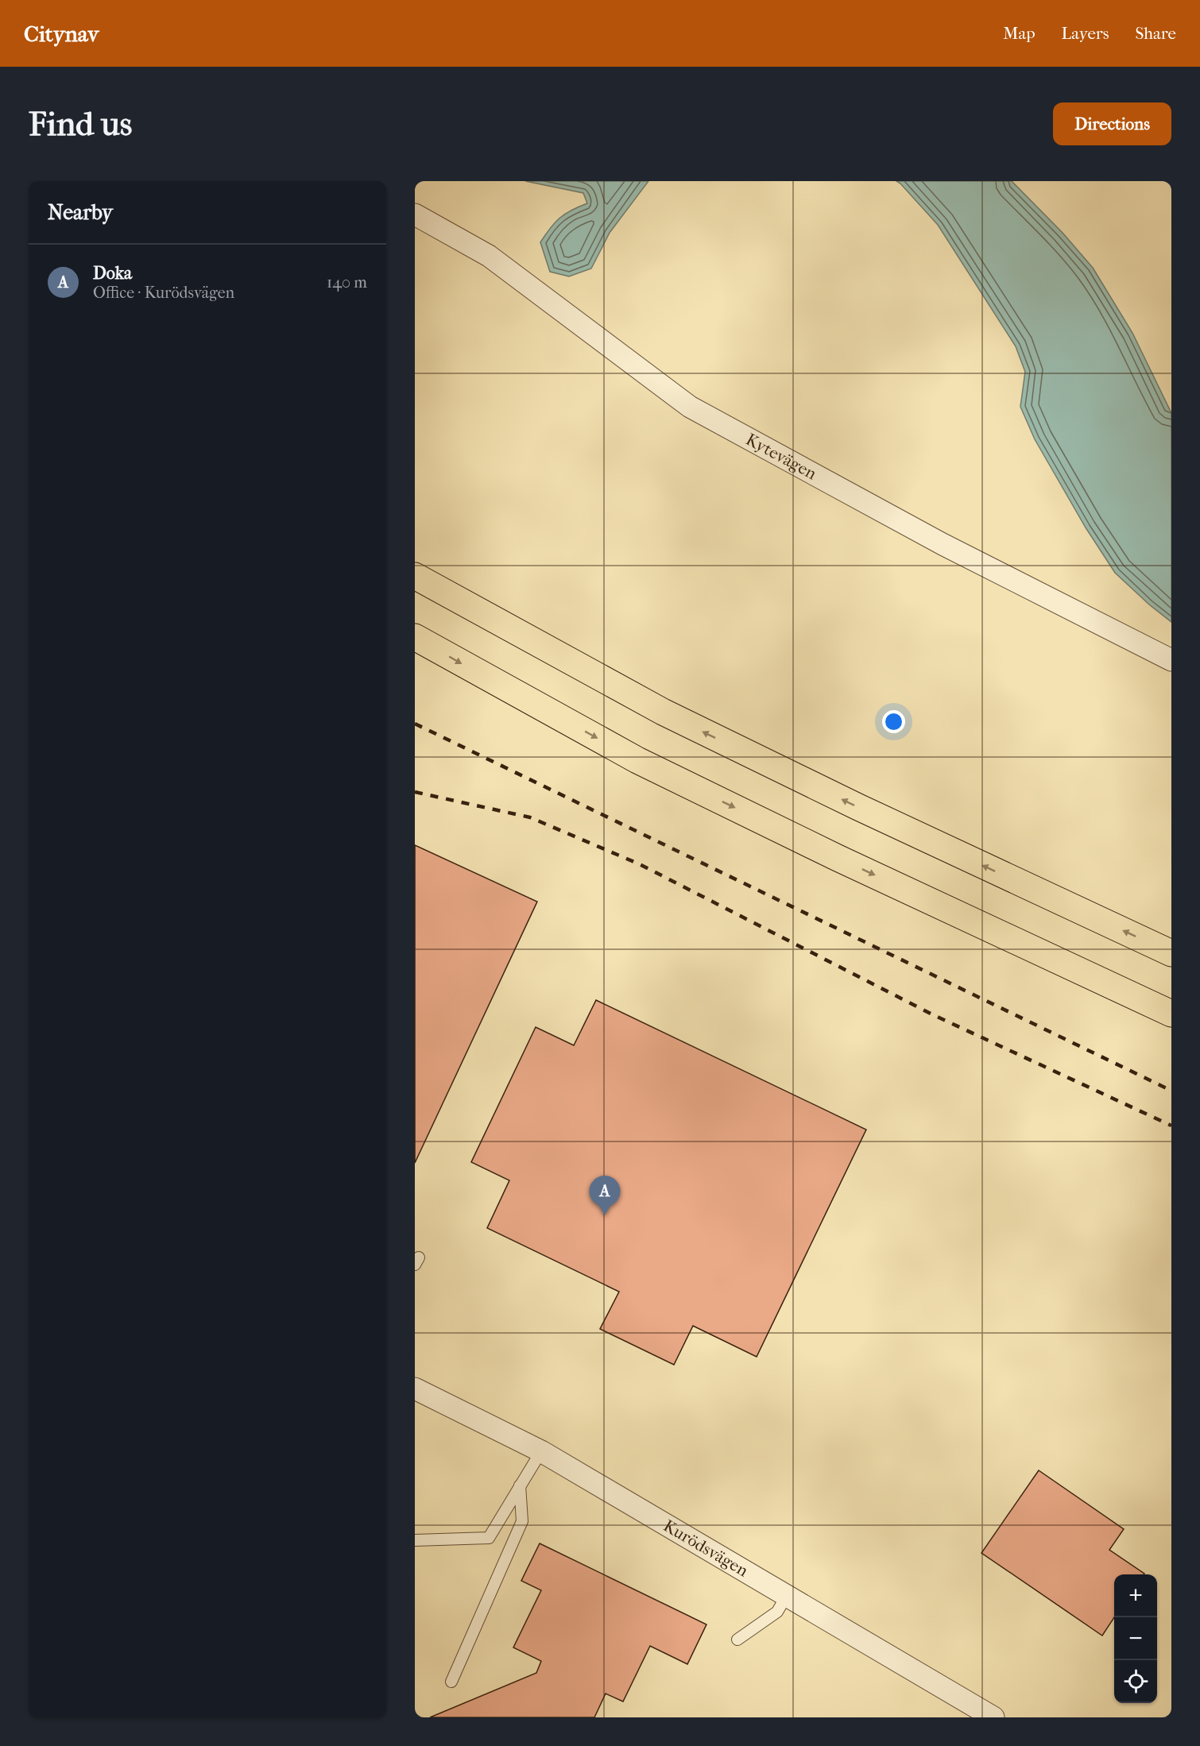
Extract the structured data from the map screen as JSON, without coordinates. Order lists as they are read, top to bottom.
{
  "streets": {
    "street": ["Kytevägen", "Kurödsvägen"]
  },
  "page": {
    "header": "Citynav",
    "nav": ["Map", "Layers", "Share"],
    "buttons": "Directions",
    "title": "Find us",
    "heading": "Nearby",
    "list": [
      {
        "mark": "A",
        "name": "Doka",
        "note": "Office · Kurödsvägen",
        "value": "140 m"
      }
    ],
    "pins": "A",
    "map_buttons": ["+", "−"]
  }
}
